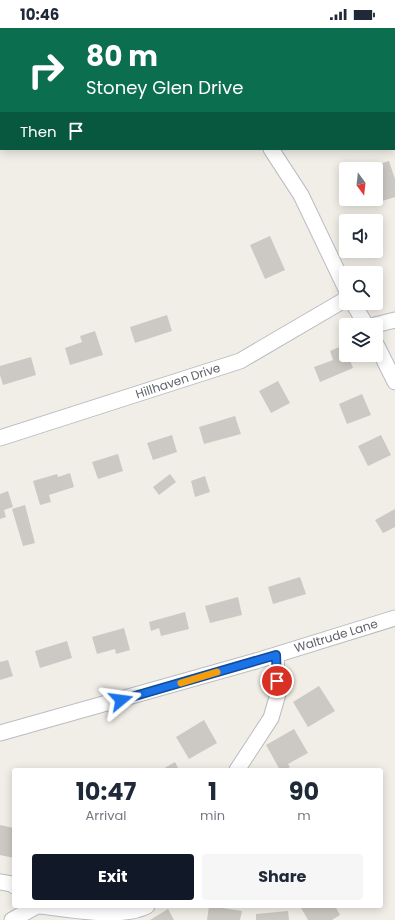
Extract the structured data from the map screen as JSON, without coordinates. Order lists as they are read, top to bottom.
{
  "streets": {
    "street": ["Hillhaven Drive", "Waltrude Lane"]
  },
  "north": "bottom",
  "page": {
    "status": "10:46",
    "turn": ["80 m", "Stoney Glen Drive"],
    "then": "Then",
    "eta": [
      "10:47",
      "Arrival",
      "1",
      "min",
      "90",
      "m"
    ],
    "buttons": ["Exit", "Share"]
  }
}
